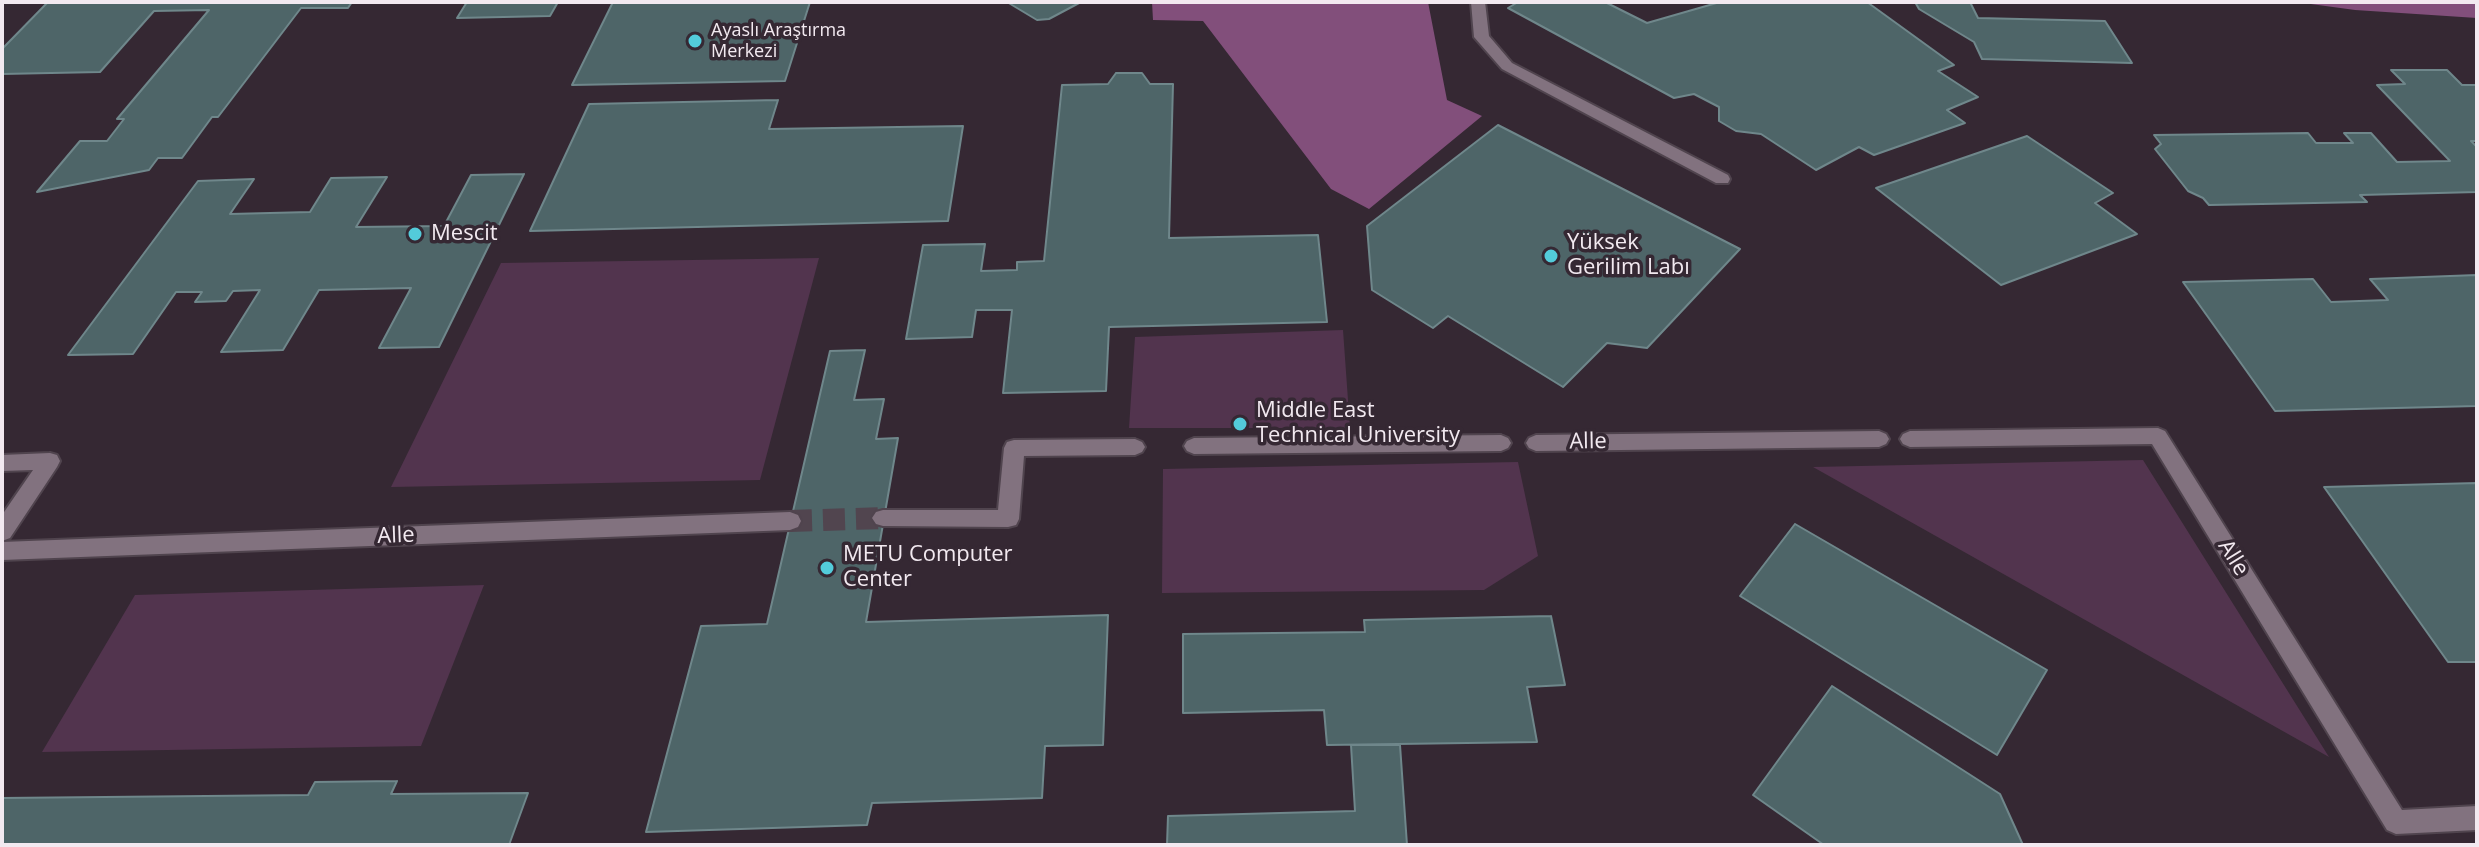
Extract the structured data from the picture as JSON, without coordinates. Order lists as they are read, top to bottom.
{
  "streets": {
    "street": ["Alle"]
  },
  "places": [
    "Ayaslı Araştırma Merkezi",
    "Mescit",
    "Yüksek Gerilim Labı",
    "Middle East Technical University",
    "METU Computer Center"
  ]
}
